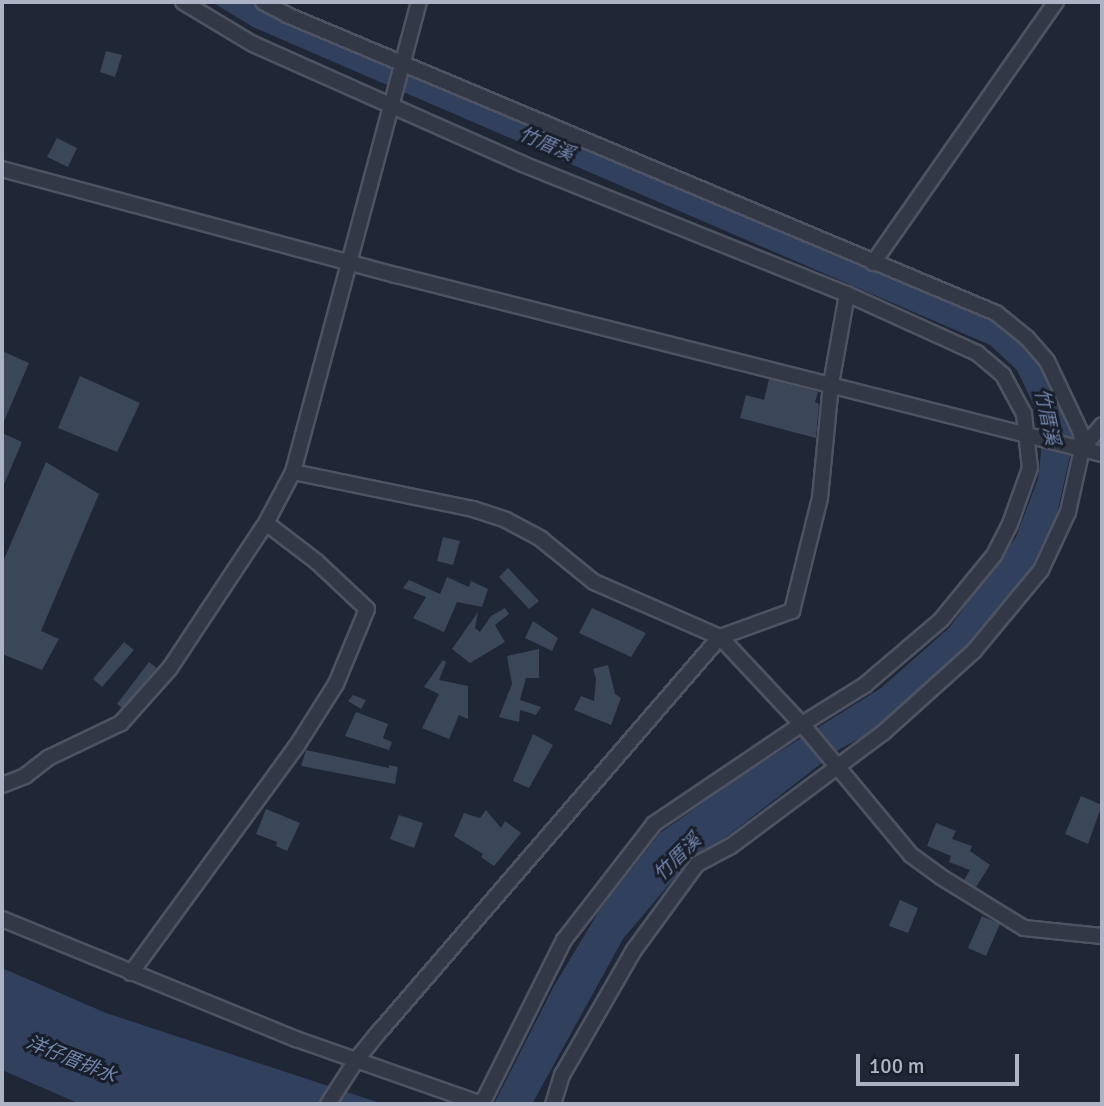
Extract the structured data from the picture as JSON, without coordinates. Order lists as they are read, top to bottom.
{
  "water": ["竹厝溪", "洋仔厝排水"],
  "scale_bar": "100 m"
}
